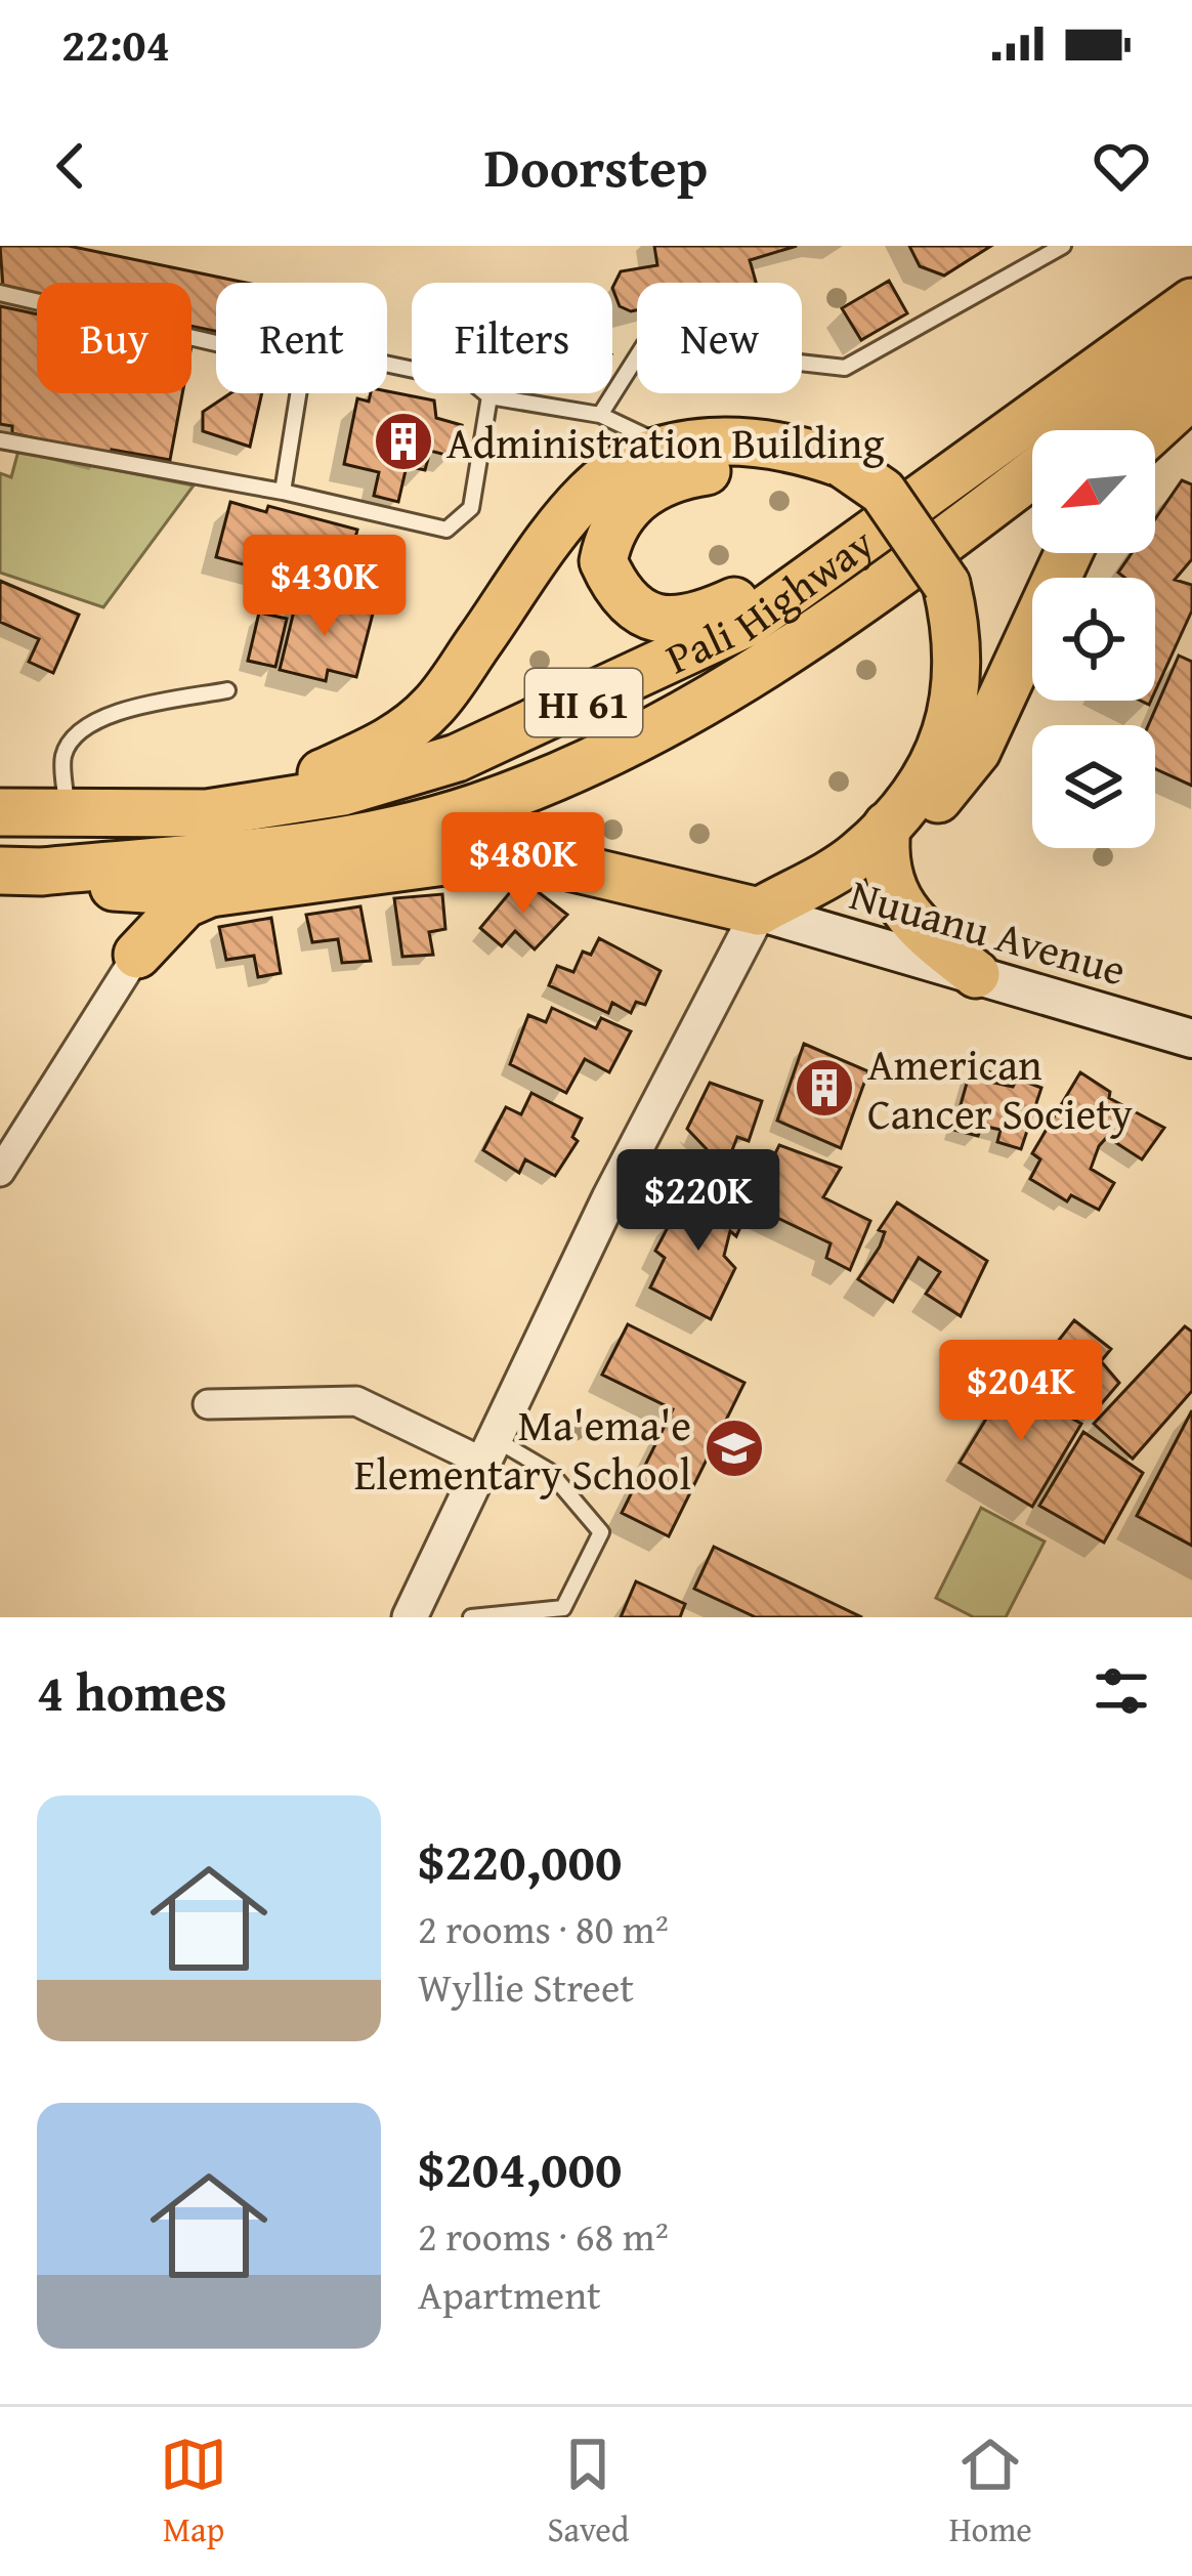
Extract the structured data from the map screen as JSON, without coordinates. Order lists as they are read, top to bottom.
{
  "streets": {
    "highway": ["Pali Highway", "HI 61"],
    "main road": ["Nuuanu Avenue"]
  },
  "places": {
    "building": ["Administration Building", "American Cancer Society"],
    "school or university": ["Ma'ema'e Elementary School"]
  },
  "north": "bottom left",
  "page": {
    "status": "22:04",
    "header": "Doorstep",
    "chip": [
      "Buy",
      "Rent",
      "Filters",
      "New"
    ],
    "price": [
      "$430K",
      "$480K",
      "$220K",
      "$204K"
    ],
    "heading": "4 homes",
    "list": [
      {
        "name": "$220,000",
        "note": "2 rooms · 80 m² · Wyllie Street"
      },
      {
        "name": "$204,000",
        "note": "2 rooms · 68 m² · Apartment"
      }
    ],
    "tabs": ["Map", "Saved", "Home"]
  }
}
